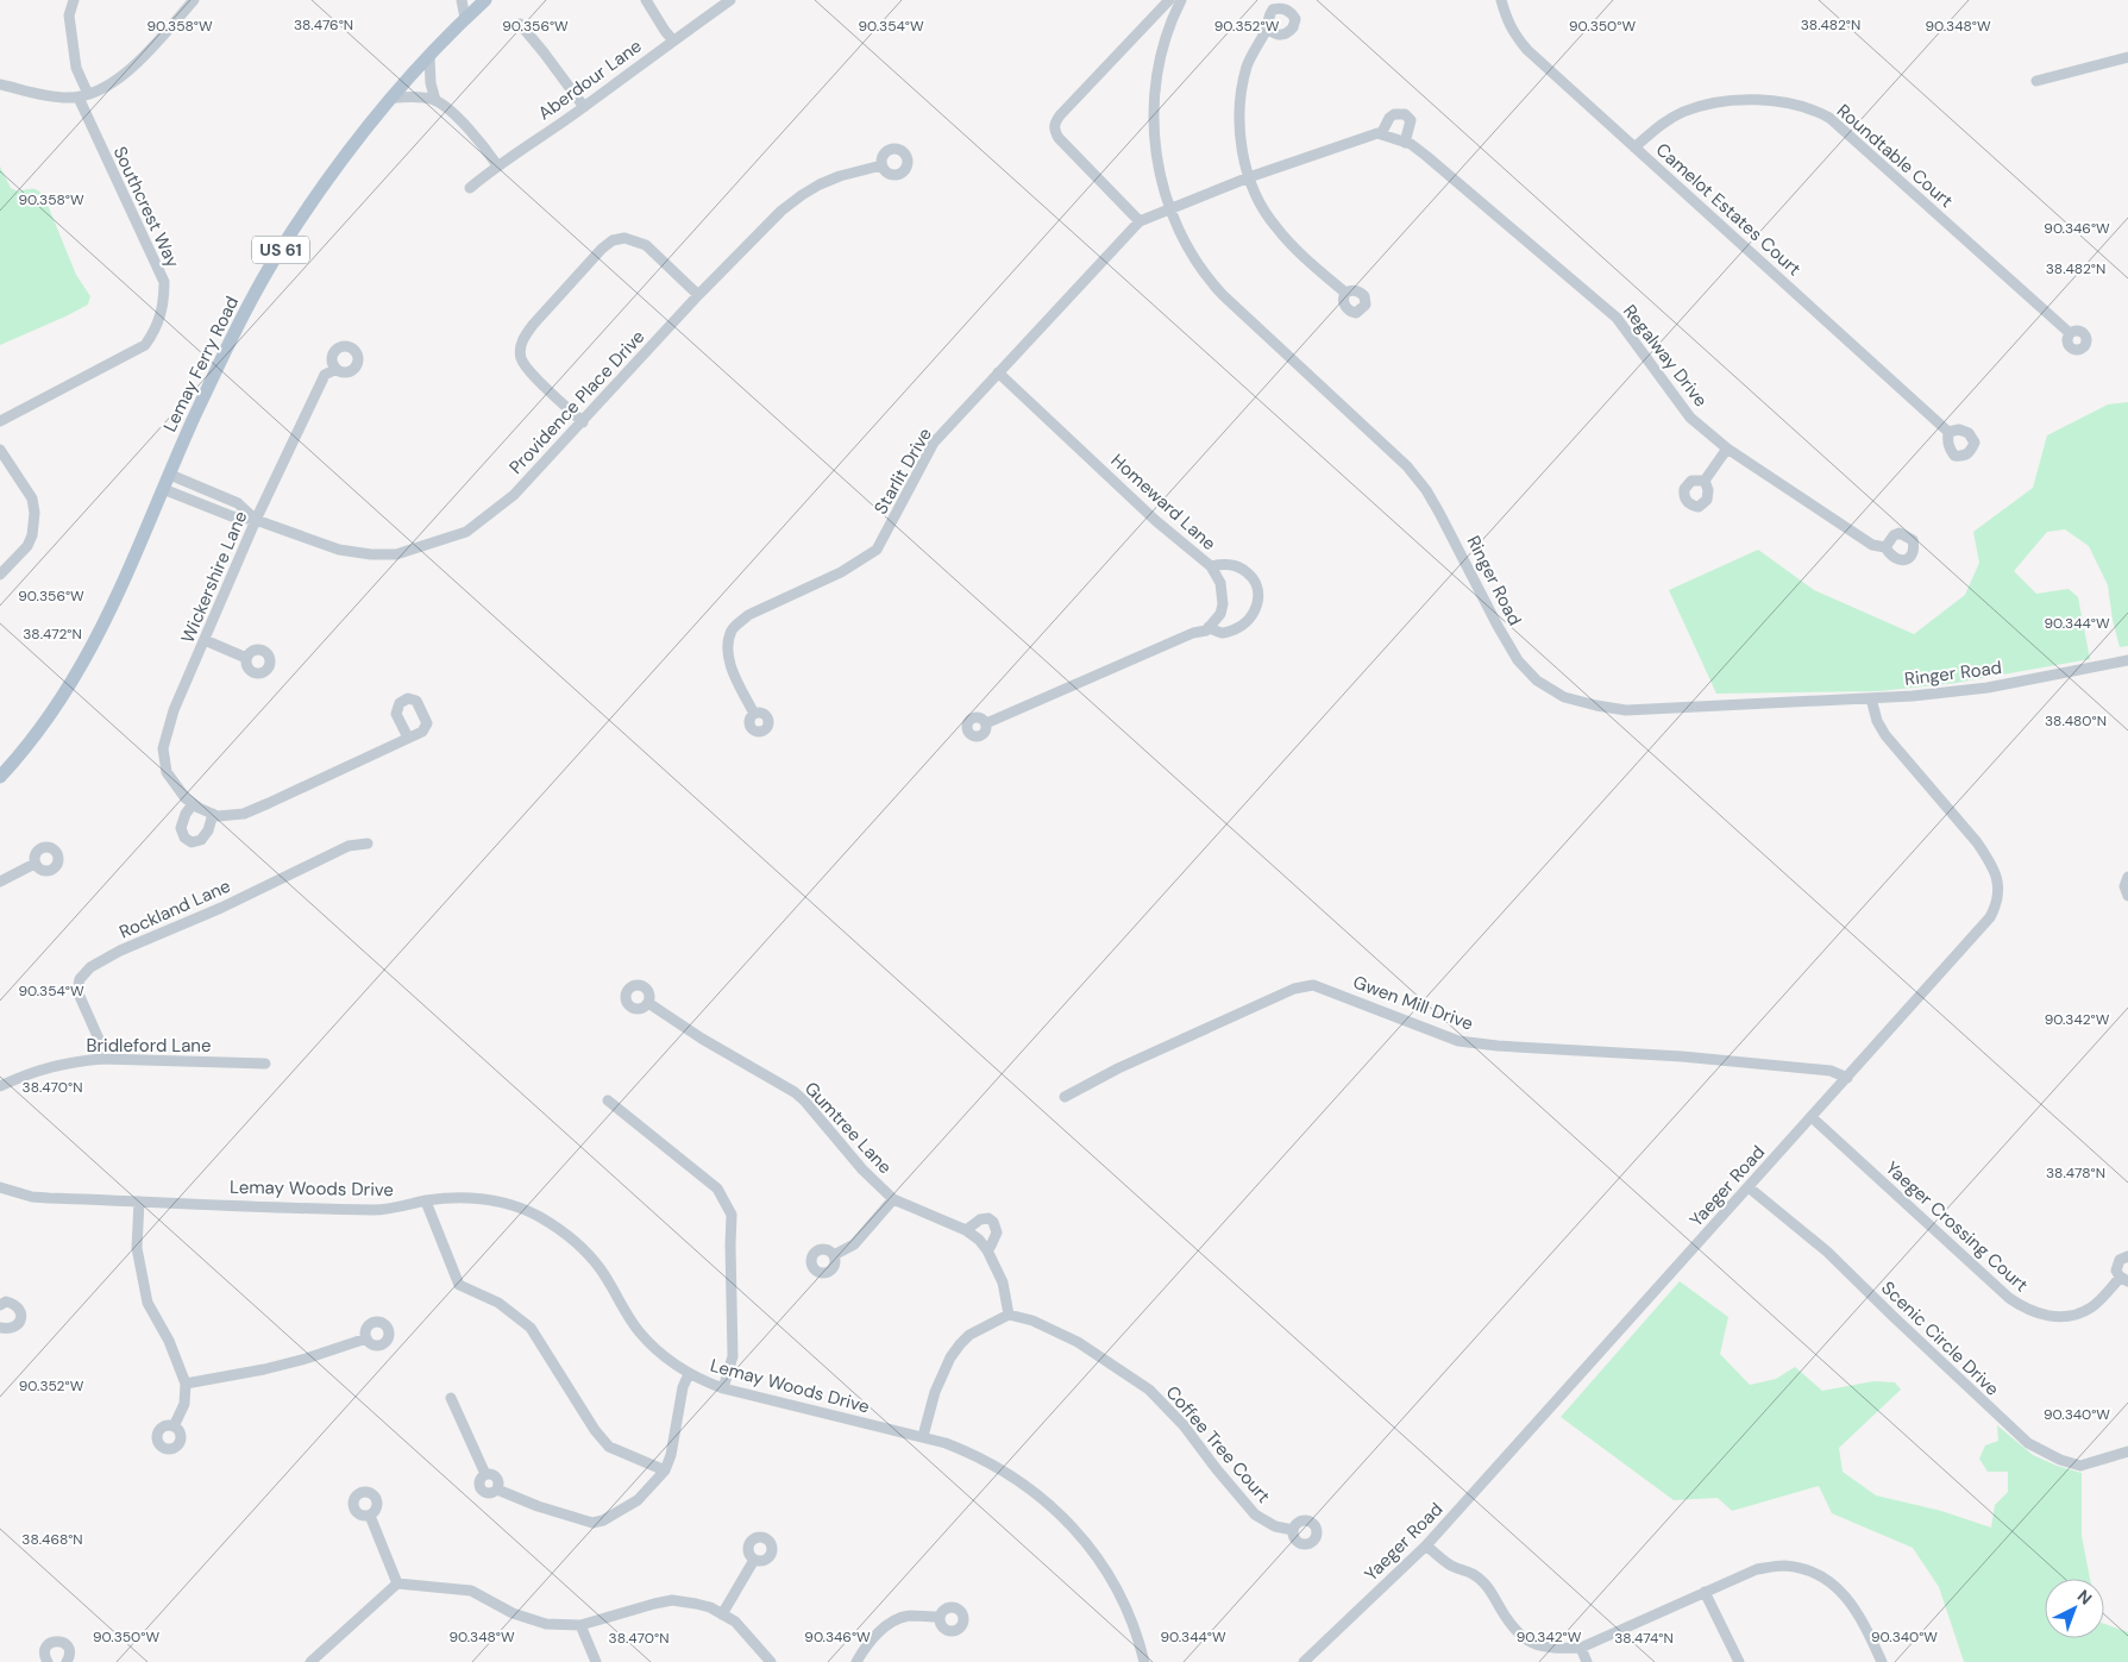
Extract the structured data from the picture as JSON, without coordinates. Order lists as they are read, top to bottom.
{
  "streets": {
    "main road": ["US 61", "Lemay Ferry Road"],
    "street": [
      "Aberdour Lane",
      "Roundtable Court",
      "Southcrest Way",
      "Camelot Estates Court",
      "Regalway Drive",
      "Providence Place Drive",
      "Starlit Drive",
      "Homeward Lane",
      "Wickershire Lane",
      "Ringer Road",
      "Rockland Lane",
      "Gwen Mill Drive",
      "Bridleford Lane",
      "Gumtree Lane",
      "Yaeger Road",
      "Lemay Woods Drive",
      "Yaeger Crossing Court",
      "Scenic Circle Drive",
      "Coffee Tree Court"
    ]
  },
  "crossings": [
    ["Roundtable Court", "Camelot Estates Court"],
    ["Lemay Ferry Road", "Providence Place Drive"],
    ["Providence Place Drive", "Wickershire Lane"],
    ["Starlit Drive", "Homeward Lane"],
    ["Starlit Drive", "Ringer Road"],
    ["Ringer Road", "Yaeger Road"],
    ["Rockland Lane", "Bridleford Lane"],
    ["Gwen Mill Drive", "Yaeger Road"],
    ["Gumtree Lane", "Coffee Tree Court"],
    ["Yaeger Road", "Yaeger Crossing Court"],
    ["Yaeger Road", "Scenic Circle Drive"]
  ],
  "north": "top right",
  "coordinates": [
    "38.482°N",
    "38.476°N",
    "90.358°W",
    "90.356°W",
    "90.354°W",
    "90.352°W",
    "90.348°W",
    "90.350°W",
    "90.346°W",
    "90.344°W",
    "38.472°N",
    "38.480°N",
    "90.342°W",
    "38.470°N",
    "38.478°N",
    "90.340°W",
    "38.468°N",
    "38.474°N"
  ]
}
